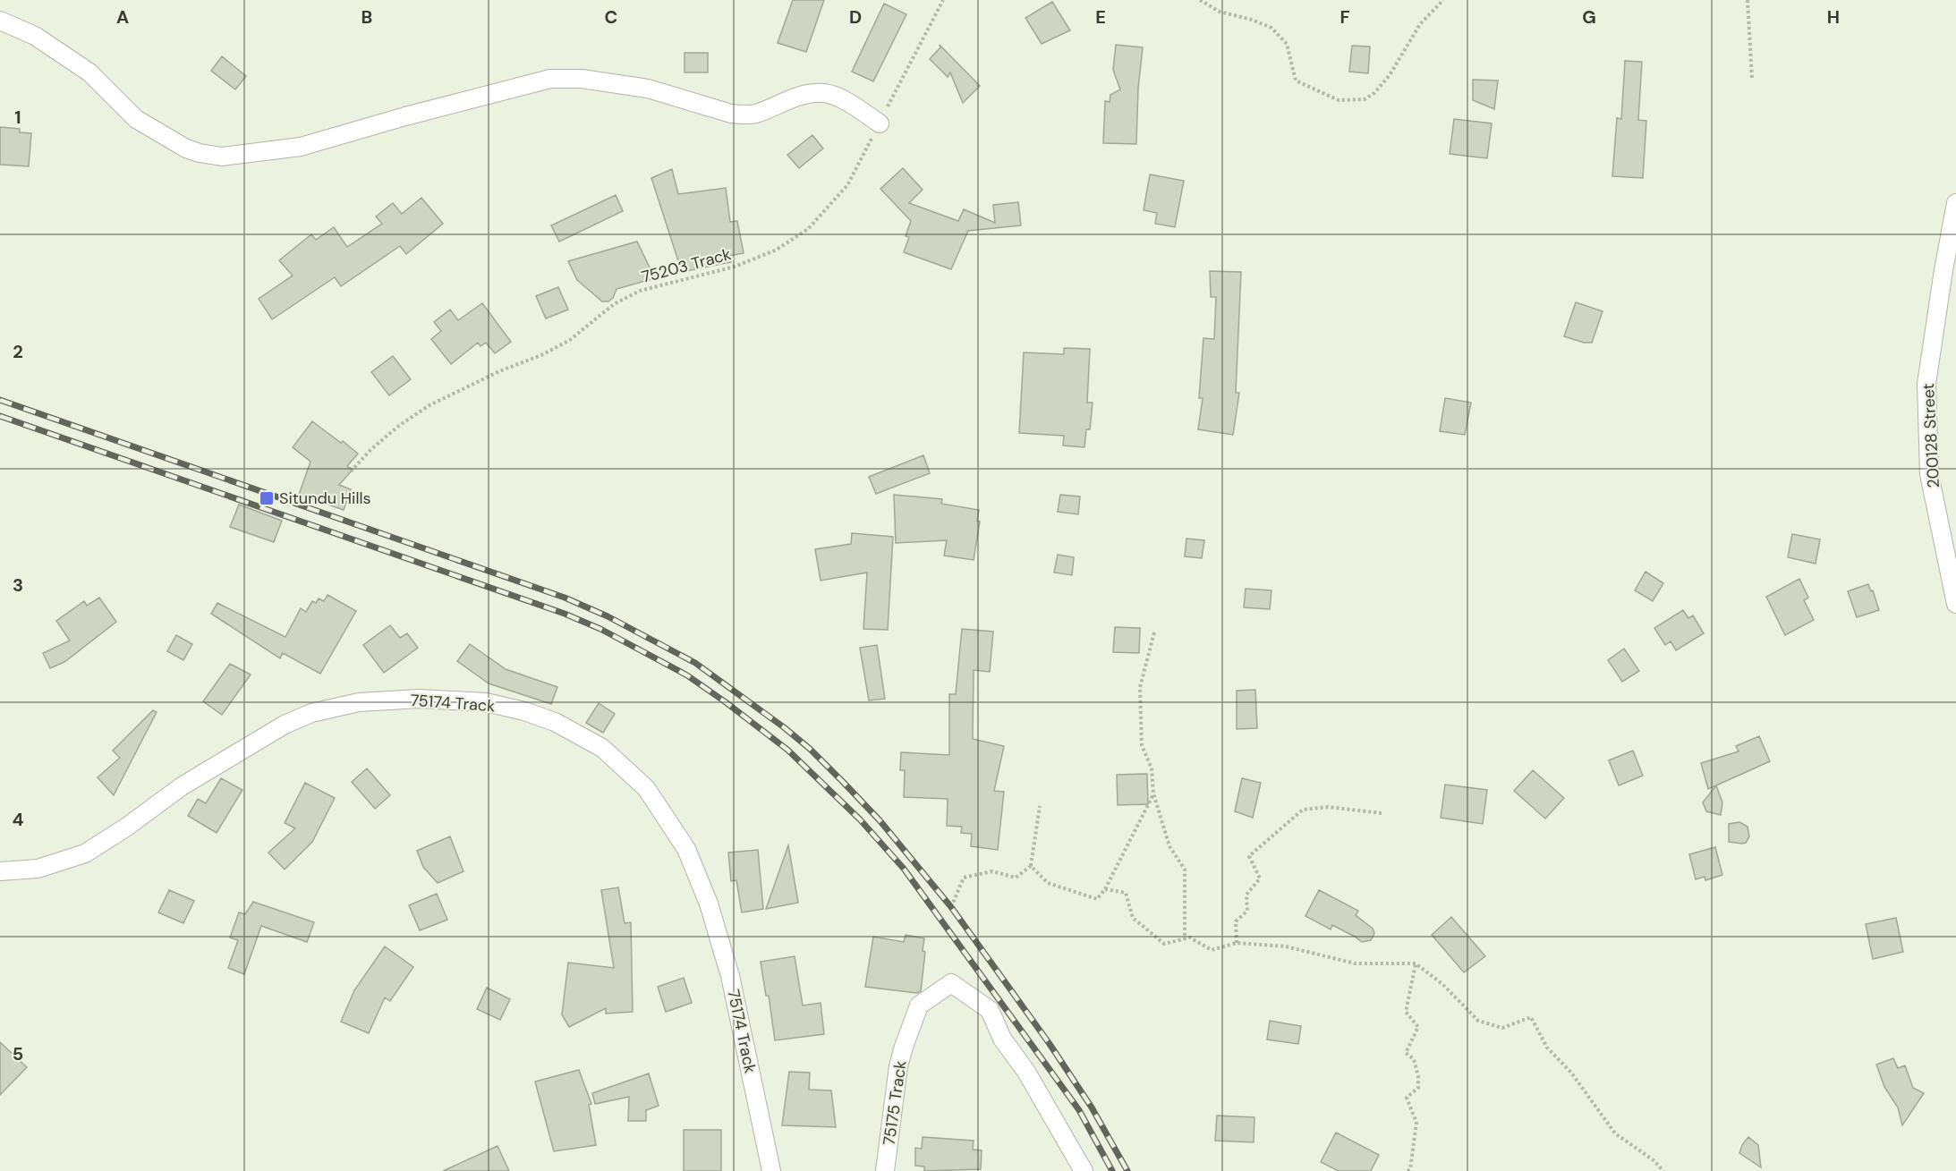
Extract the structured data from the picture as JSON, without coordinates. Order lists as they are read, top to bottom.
{
  "streets": {
    "street": ["200128 Street", "75174 Track", "75175 Track"],
    "path": ["75203 Track"]
  },
  "places": {
    "transit": ["Situndu Hills"]
  },
  "grid": {
    "columns": [
      "A",
      "B",
      "C",
      "D",
      "E",
      "F",
      "G",
      "H"
    ],
    "rows": [
      "1",
      "2",
      "3",
      "4",
      "5"
    ]
  }
}
